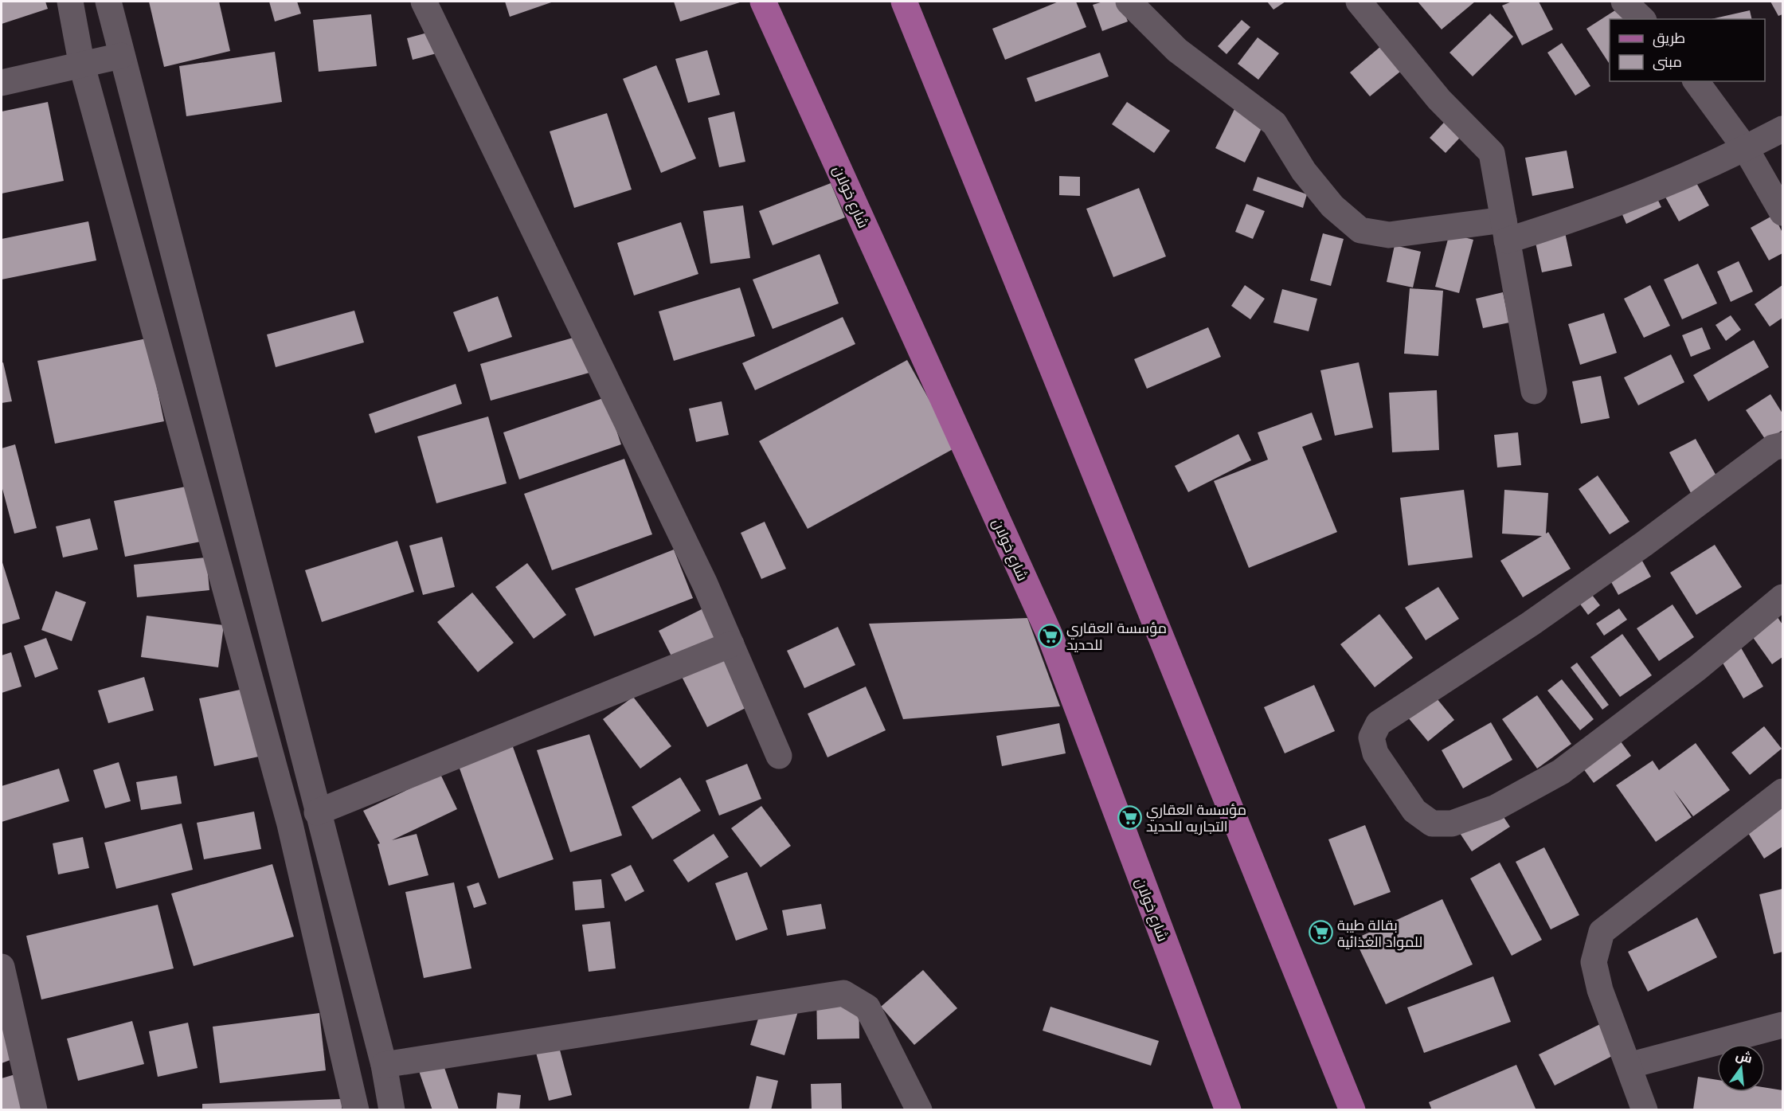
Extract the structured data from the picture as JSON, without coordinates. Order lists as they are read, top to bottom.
{
  "streets": {
    "main road": ["شارع خولان"]
  },
  "places": {
    "supermarket": ["مؤسسة العقاري للحديد", "مؤسسة العقاري التجاريه للحديد", "بقالة طيبة للمواد الغذائية"]
  },
  "legend": ["طريق", "مبنى"],
  "north": "top"
}
